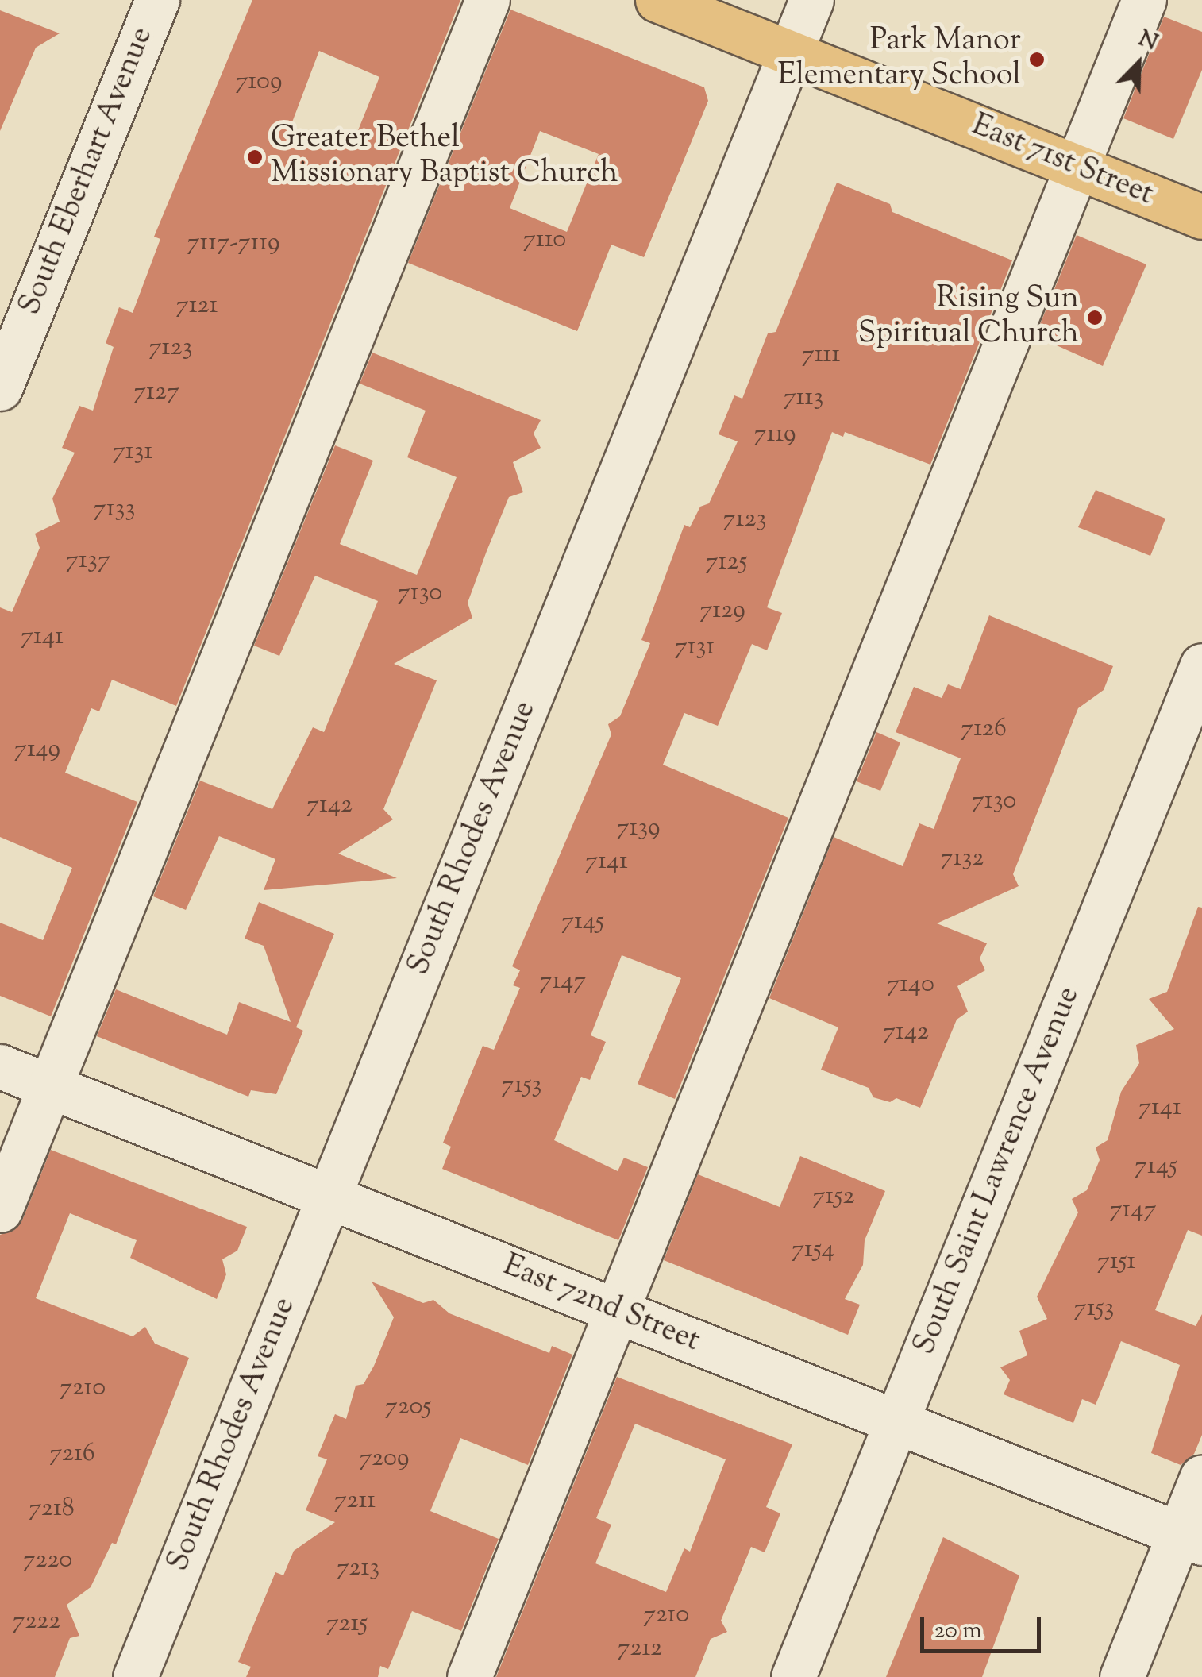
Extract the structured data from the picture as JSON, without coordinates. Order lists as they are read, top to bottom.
{
  "streets": {
    "main road": ["East 71st Street"],
    "street": [
      "South Eberhart Avenue",
      "South Rhodes Avenue",
      "South Saint Lawrence Avenue",
      "East 72nd Street"
    ]
  },
  "crossings": [
    ["East 71st Street", "South Rhodes Avenue"],
    ["South Rhodes Avenue", "East 72nd Street"],
    ["South Saint Lawrence Avenue", "East 72nd Street"]
  ],
  "places": ["Park Manor Elementary School", "Greater Bethel Missionary Baptist Church", "Rising Sun Spiritual Church"],
  "house_numbers": [
    "7109",
    "7110",
    "7117-7119",
    "7121",
    "7123",
    "7111",
    "7127",
    "7113",
    "7119",
    "7131",
    "7133",
    "7123",
    "7137",
    "7125",
    "7130",
    "7129",
    "7141",
    "7131",
    "7126",
    "7149",
    "7130",
    "7142",
    "7139",
    "7132",
    "7141",
    "7145",
    "7147",
    "7140",
    "7142",
    "7153",
    "7141",
    "7145",
    "7152",
    "7147",
    "7154",
    "7151",
    "7153",
    "7210",
    "7205",
    "7216",
    "7209",
    "7211",
    "7218",
    "7220",
    "7213",
    "7210",
    "7222",
    "7215",
    "7212"
  ],
  "scale_bar": "20 m",
  "north": "top right"
}
